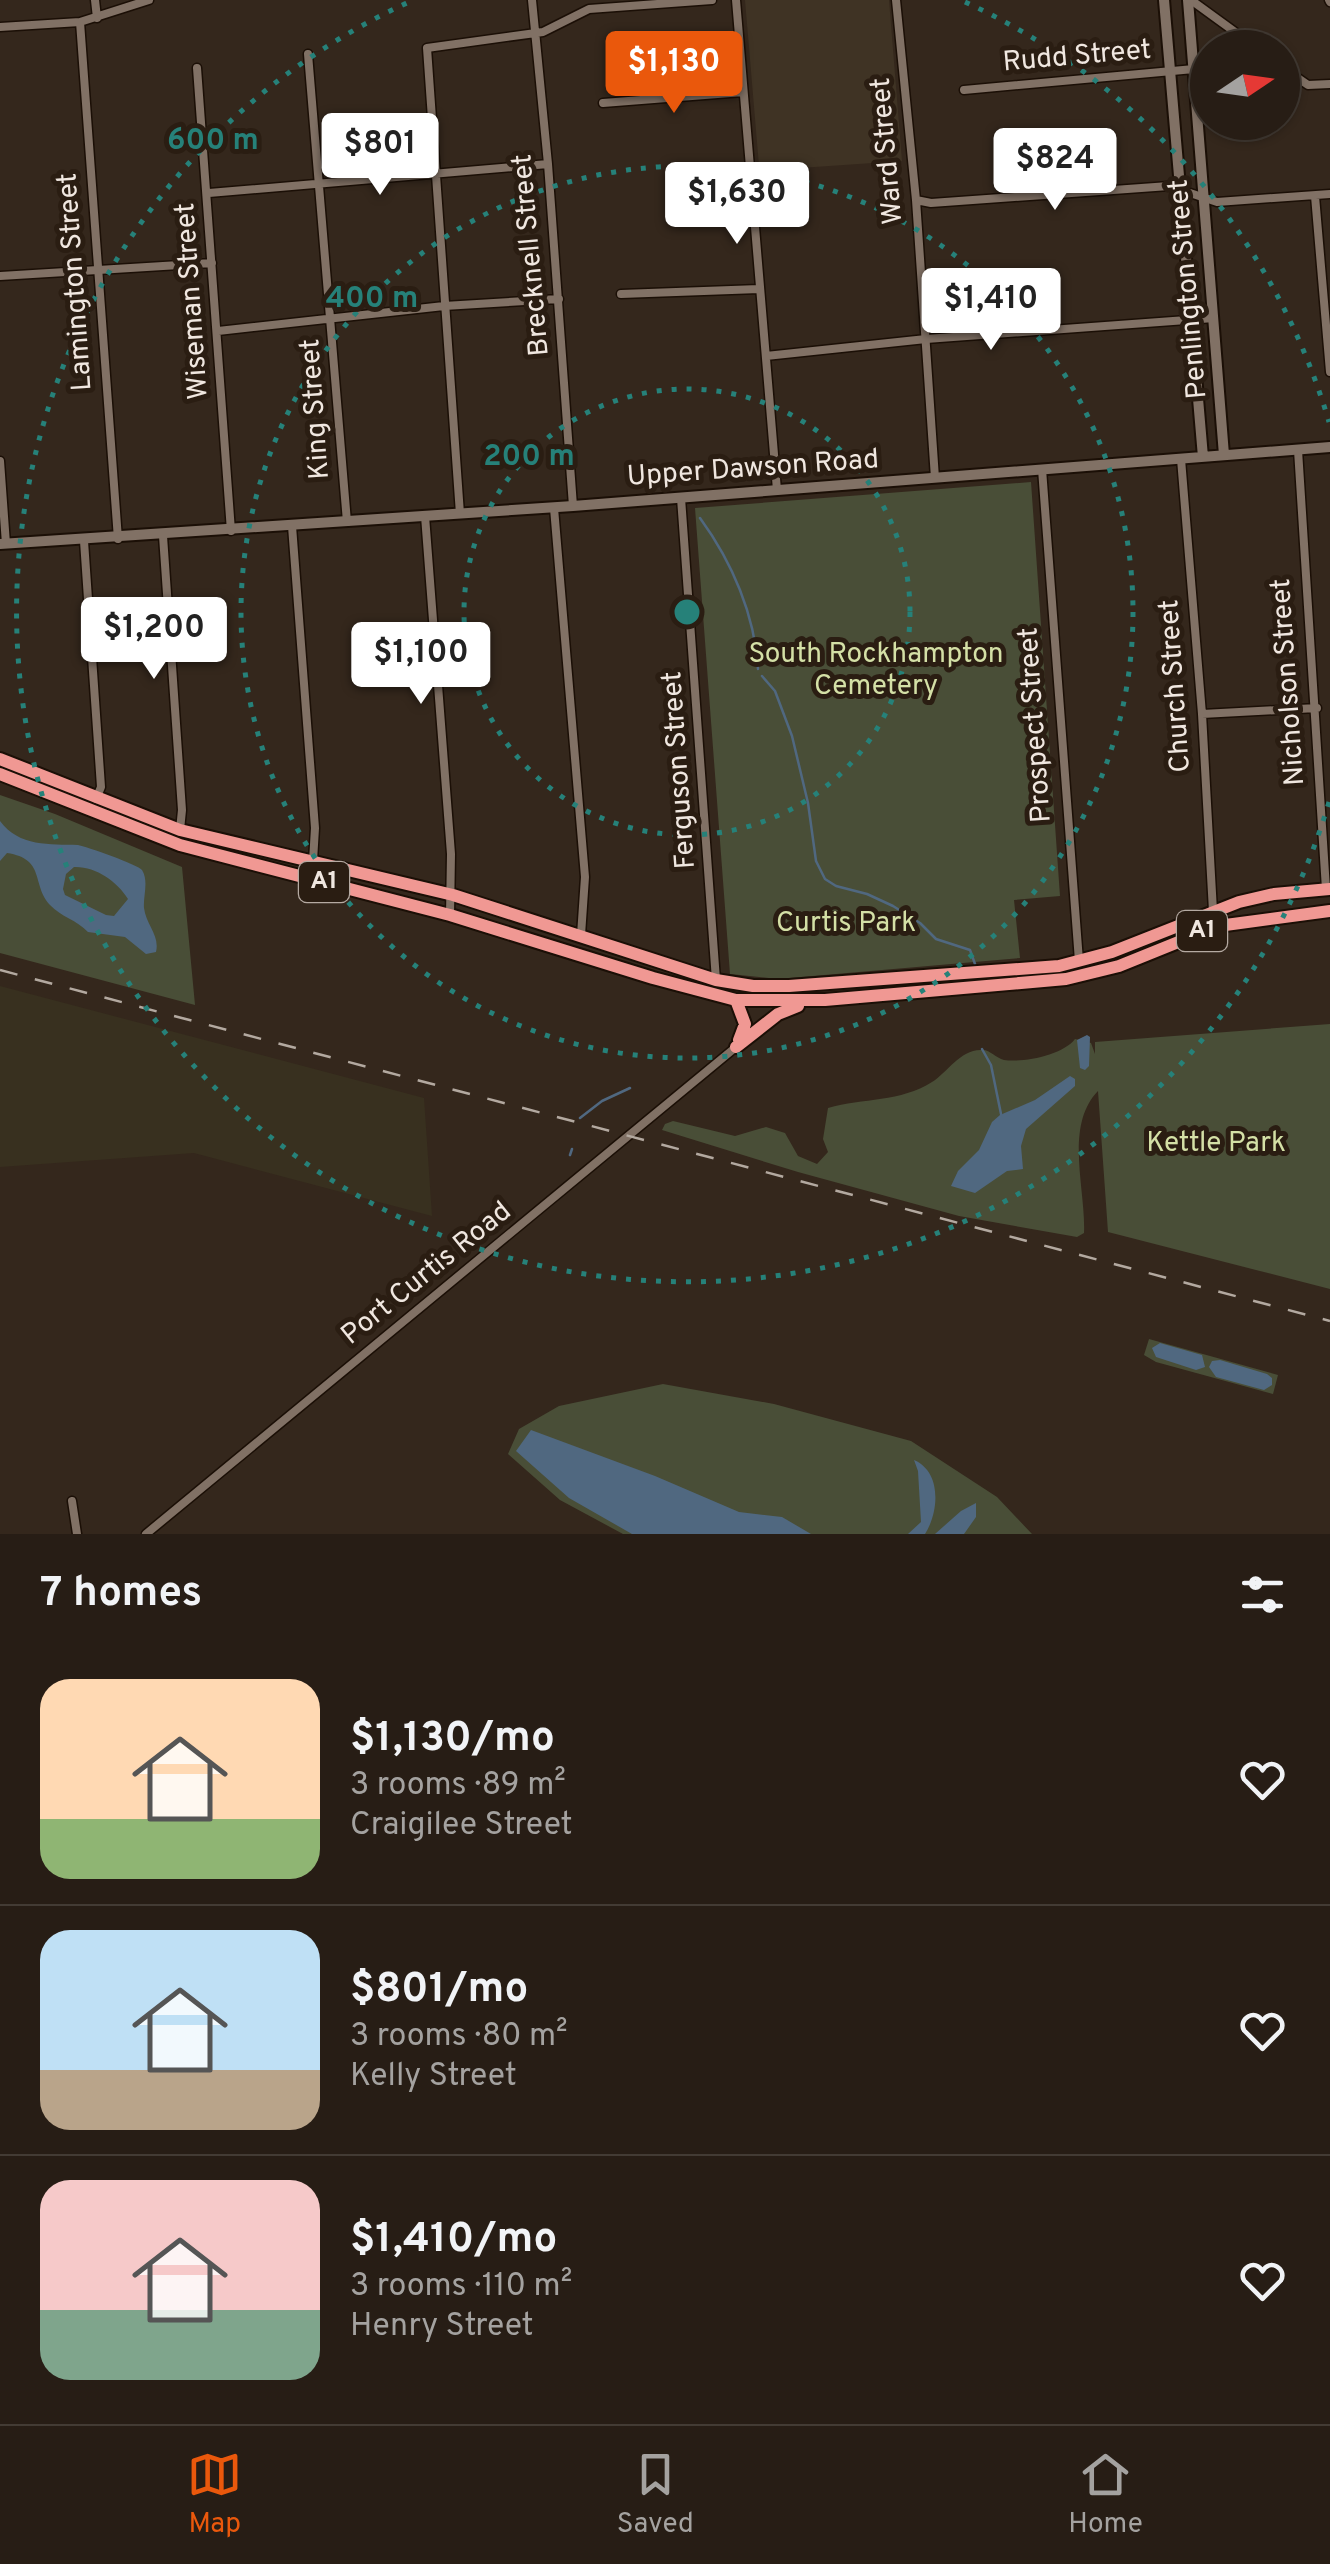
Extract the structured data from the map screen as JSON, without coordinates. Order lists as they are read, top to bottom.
{
  "streets": {
    "highway": ["Nicholson Street", "Prospect Street", "A1"],
    "street": [
      "Rudd Street",
      "Ward Street",
      "Brecknell Street",
      "Lamington Street",
      "Penlington Street",
      "Wiseman Street",
      "King Street",
      "Upper Dawson Road",
      "Church Street",
      "Ferguson Street",
      "Port Curtis Road"
    ]
  },
  "crossings": [
    ["Rudd Street", "Penlington Street"],
    ["Ward Street", "Upper Dawson Road"],
    ["Brecknell Street", "Upper Dawson Road"],
    ["Lamington Street", "Upper Dawson Road"],
    ["Penlington Street", "Upper Dawson Road"],
    ["Wiseman Street", "Upper Dawson Road"],
    ["King Street", "Upper Dawson Road"],
    ["Upper Dawson Road", "Nicholson Street"],
    ["Upper Dawson Road", "Church Street"],
    ["Upper Dawson Road", "Prospect Street"],
    ["Upper Dawson Road", "Ferguson Street"],
    ["Nicholson Street", "A1"],
    ["Church Street", "A1"],
    ["Prospect Street", "A1"],
    ["Ferguson Street", "A1"]
  ],
  "parks": ["South Rockhampton Cemetery", "Curtis Park", "Kettle Park"],
  "north": "right",
  "page": {
    "price": [
      "$1,130",
      "$801",
      "$824",
      "$1,630",
      "$1,410",
      "$1,200",
      "$1,100"
    ],
    "heading": "7 homes",
    "list": [
      {
        "name": "$1,130/mo",
        "note": "3 rooms · 89 m² · Craigilee Street"
      },
      {
        "name": "$801/mo",
        "note": "3 rooms · 80 m² · Kelly Street"
      },
      {
        "name": "$1,410/mo",
        "note": "3 rooms · 110 m² · Henry Street"
      }
    ],
    "tabs": ["Map", "Saved", "Home"]
  },
  "rings": ["600 m", "400 m", "200 m"]
}
